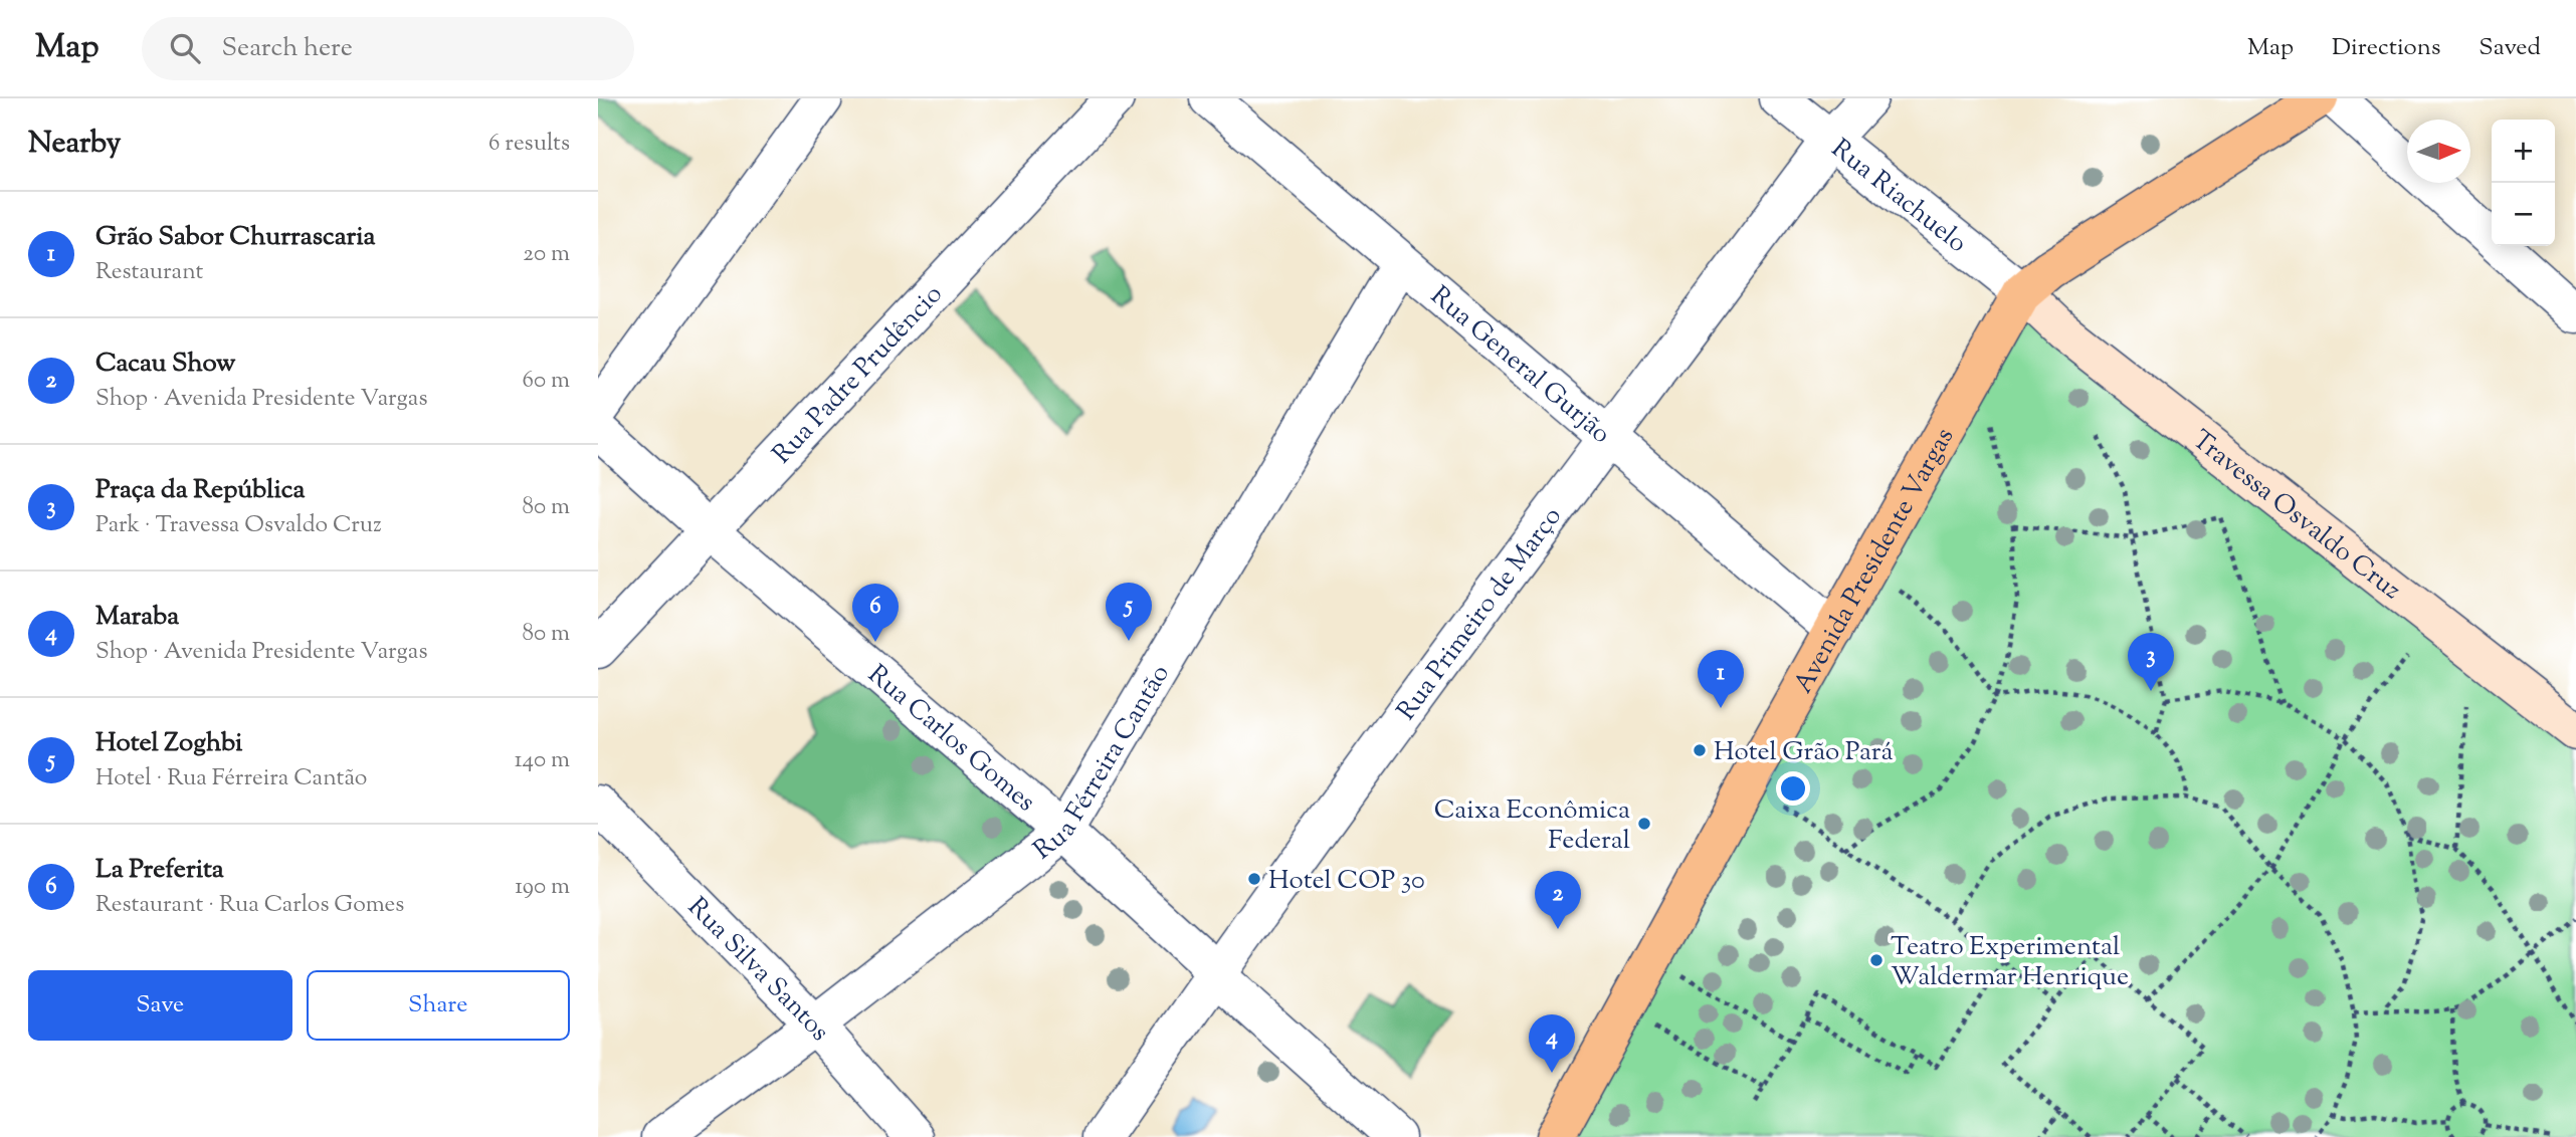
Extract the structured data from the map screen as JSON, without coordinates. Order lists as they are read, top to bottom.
{
  "streets": {
    "main road": ["Travessa Osvaldo Cruz", "Avenida Presidente Vargas"],
    "street": [
      "Rua Riachuelo",
      "Rua General Gurjão",
      "Rua Padre Prudêncio",
      "Rua Primeiro de Março",
      "Rua Carlos Gomes",
      "Rua Férreira Cantão",
      "Rua Silva Santos"
    ]
  },
  "crossings": [
    ["Rua Riachuelo", "Travessa Osvaldo Cruz"],
    ["Rua Riachuelo", "Avenida Presidente Vargas"],
    ["Rua Riachuelo", "Rua Primeiro de Março"],
    ["Rua General Gurjão", "Avenida Presidente Vargas"],
    ["Rua General Gurjão", "Rua Primeiro de Março"],
    ["Rua General Gurjão", "Rua Férreira Cantão"],
    ["Rua Padre Prudêncio", "Rua Carlos Gomes"],
    ["Travessa Osvaldo Cruz", "Avenida Presidente Vargas"],
    ["Rua Primeiro de Março", "Rua Carlos Gomes"],
    ["Rua Carlos Gomes", "Rua Férreira Cantão"],
    ["Rua Férreira Cantão", "Rua Silva Santos"]
  ],
  "places": [
    "Hotel Grão Pará",
    "Caixa Econômica Federal",
    "Hotel COP 30",
    "Teatro Experimental Waldermar Henrique"
  ],
  "north": "right",
  "page": {
    "header": "Map",
    "search": "Search here",
    "nav": ["Map", "Directions", "Saved"],
    "heading": ["Nearby", "6 results"],
    "map_buttons": ["+", "−"],
    "list": [
      {
        "mark": "1",
        "name": "Grão Sabor Churrascaria",
        "note": "Restaurant",
        "value": "20 m"
      },
      {
        "mark": "2",
        "name": "Cacau Show",
        "note": "Shop · Avenida Presidente Vargas",
        "value": "60 m"
      },
      {
        "mark": "3",
        "name": "Praça da República",
        "note": "Park · Travessa Osvaldo Cruz",
        "value": "80 m"
      },
      {
        "mark": "4",
        "name": "Maraba",
        "note": "Shop · Avenida Presidente Vargas",
        "value": "80 m"
      },
      {
        "mark": "5",
        "name": "Hotel Zoghbi",
        "note": "Hotel · Rua Férreira Cantão",
        "value": "140 m"
      },
      {
        "mark": "6",
        "name": "La Preferita",
        "note": "Restaurant · Rua Carlos Gomes",
        "value": "190 m"
      }
    ],
    "pins": [
      "5",
      "6",
      "3",
      "1",
      "2",
      "4"
    ],
    "buttons": ["Save", "Share"]
  }
}
